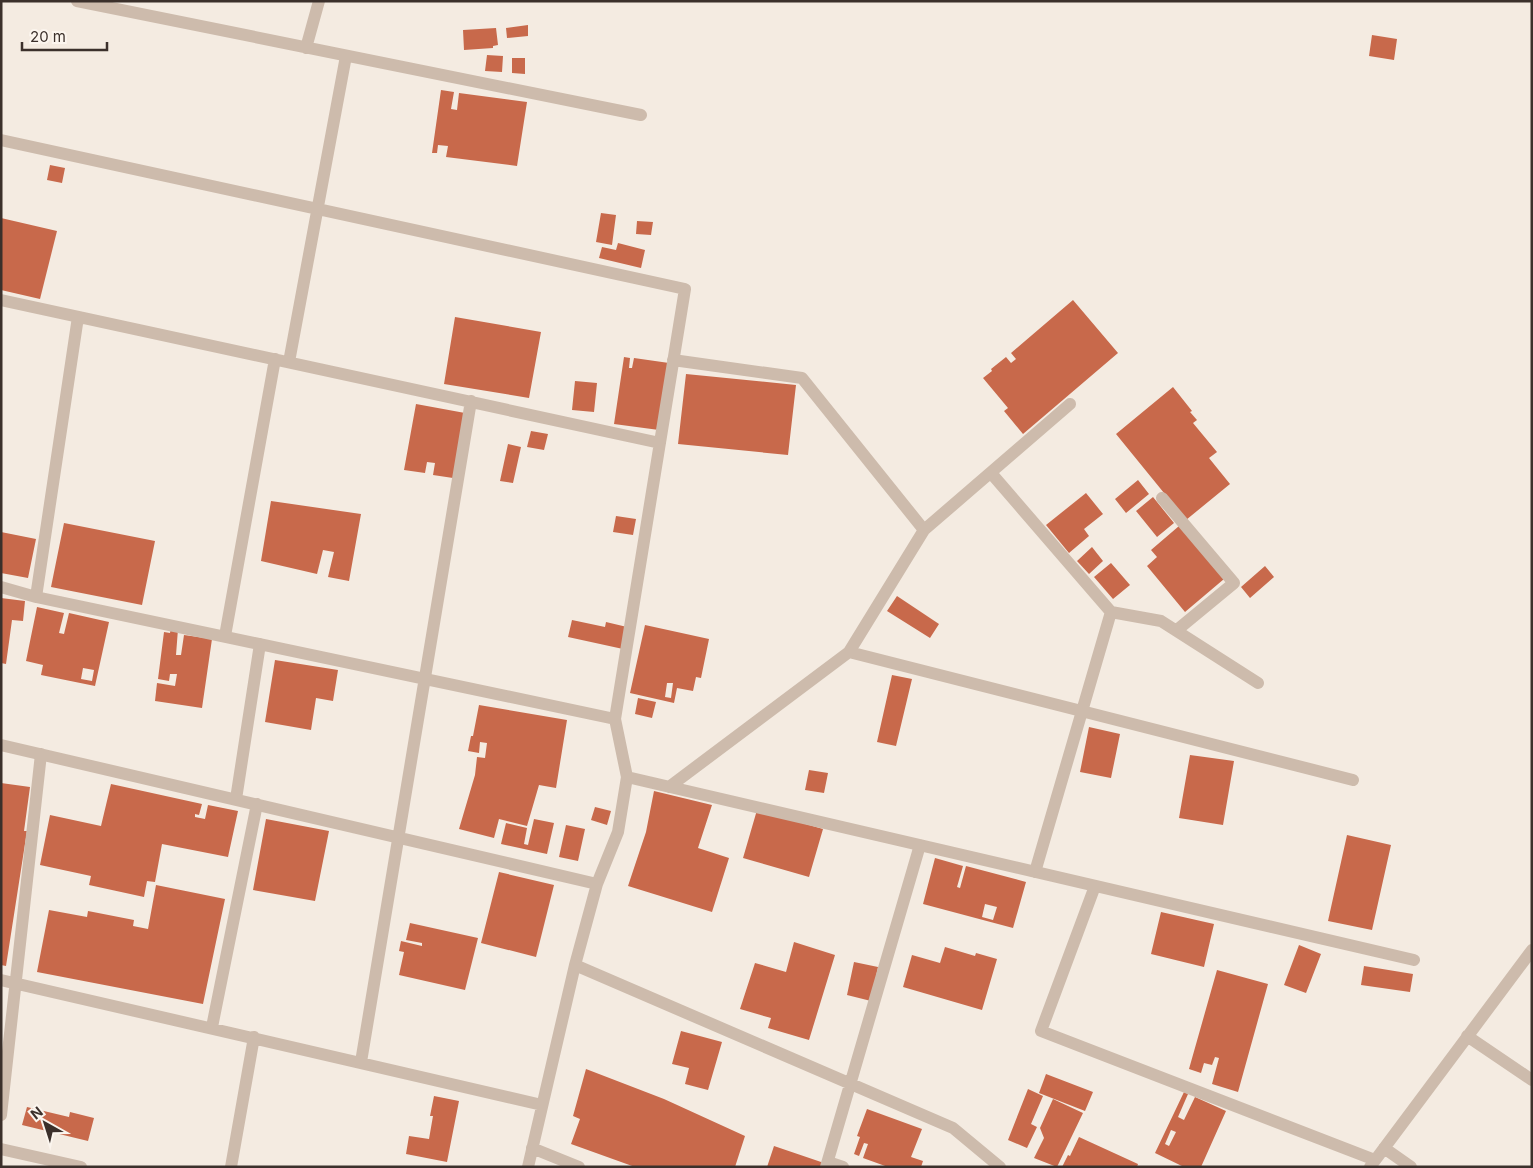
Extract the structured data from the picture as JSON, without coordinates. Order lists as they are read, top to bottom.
{
  "scale_bar": "20 m",
  "north": "top left"
}
